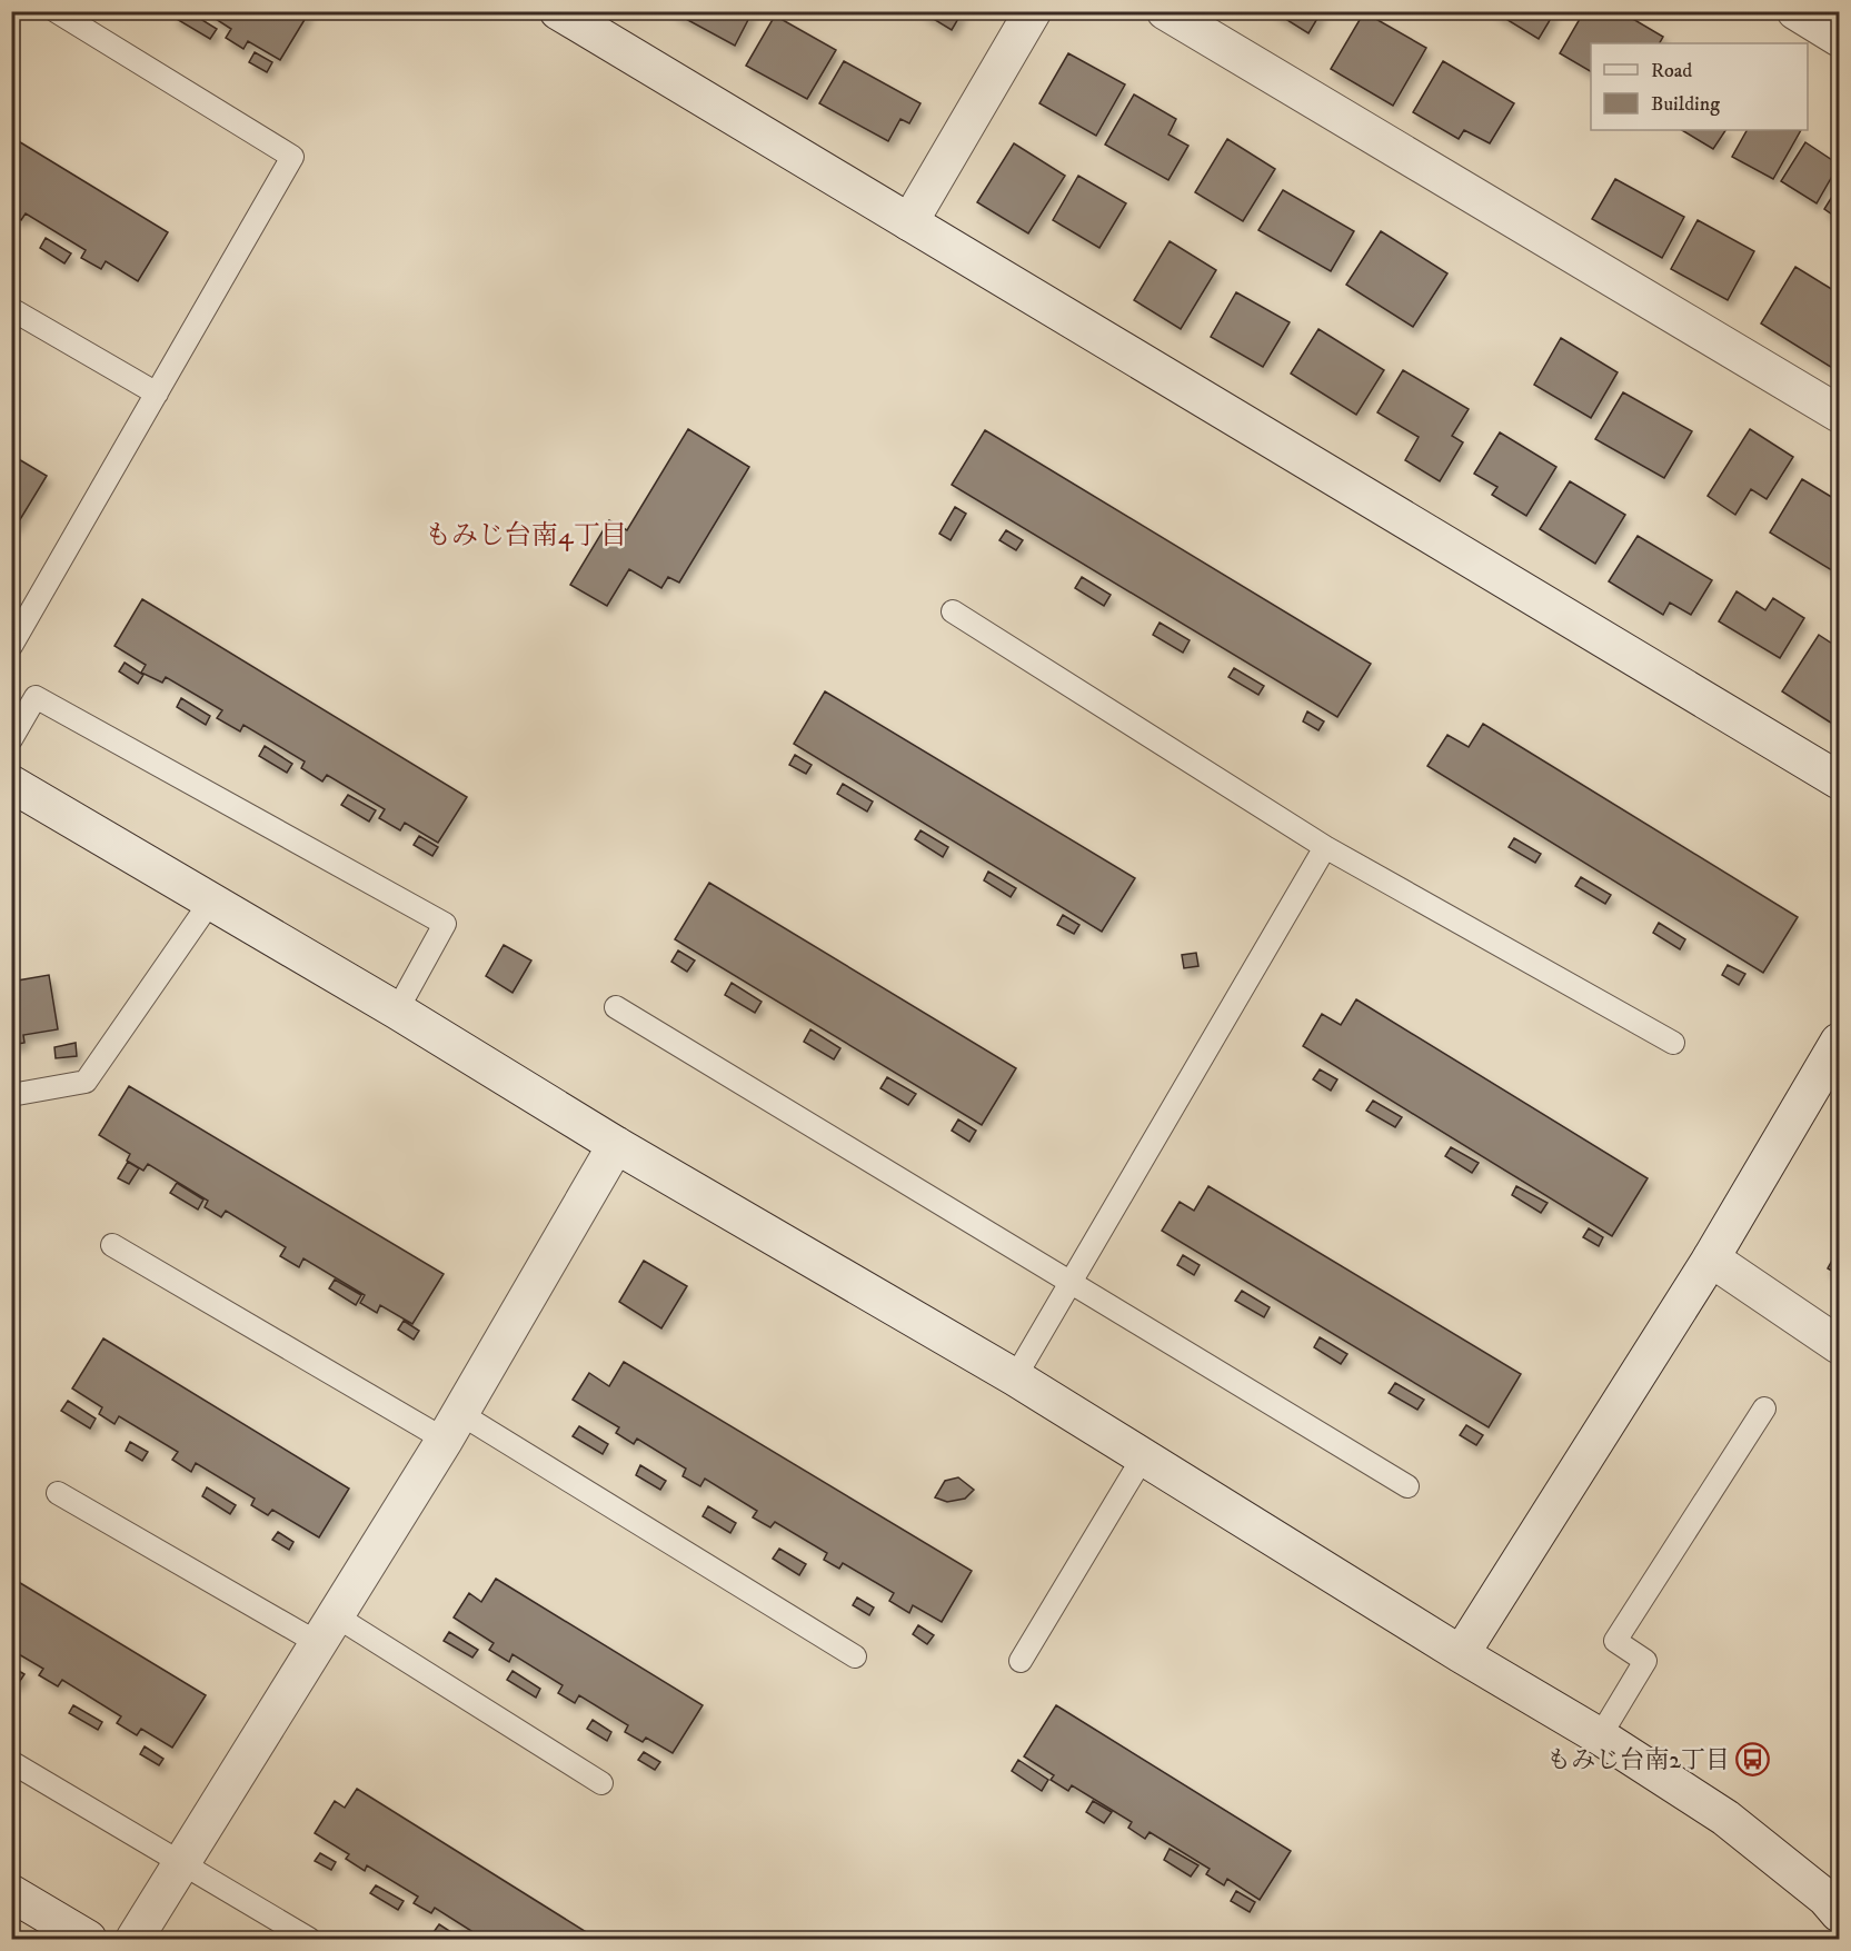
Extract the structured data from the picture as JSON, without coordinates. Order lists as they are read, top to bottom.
{
  "districts": ["もみじ台南4丁目"],
  "places": {
    "bus stop": ["もみじ台南2丁目"]
  },
  "legend": ["Road", "Building"]
}
